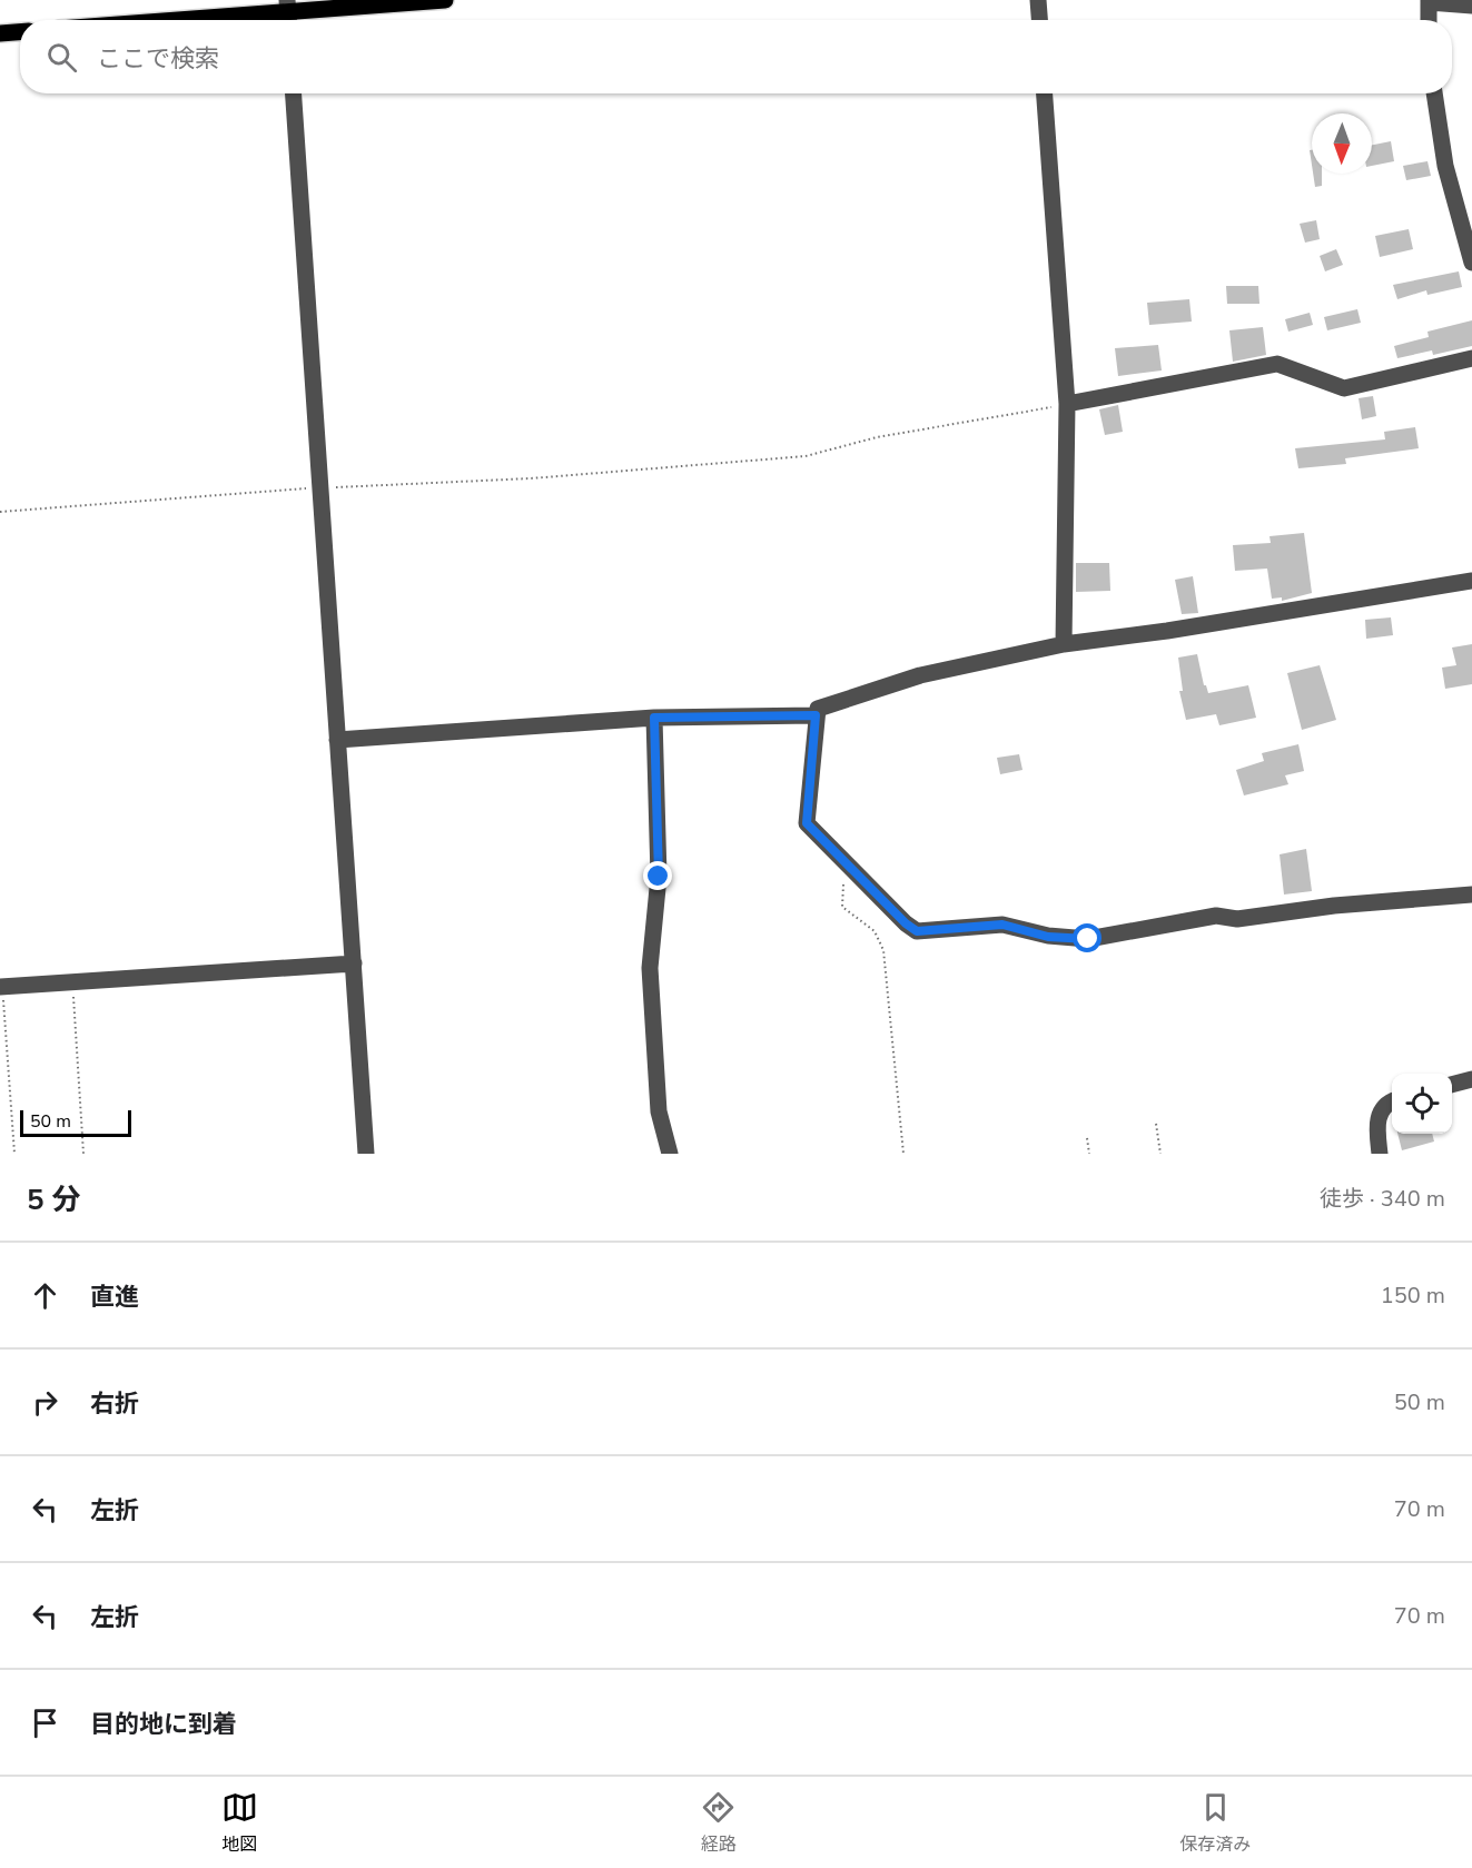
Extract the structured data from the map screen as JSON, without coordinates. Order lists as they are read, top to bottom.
{
  "scale_bar": "50 m",
  "north": "bottom",
  "page": {
    "search": "ここで検索",
    "scale": "50 m",
    "heading": ["5 分", "徒歩 · 340 m"],
    "list": [
      ["直進", "150 m"],
      ["右折", "50 m"],
      ["左折", "70 m"],
      ["左折", "70 m"],
      "目的地に到着"
    ],
    "nav": ["地図", "経路", "保存済み"]
  }
}
